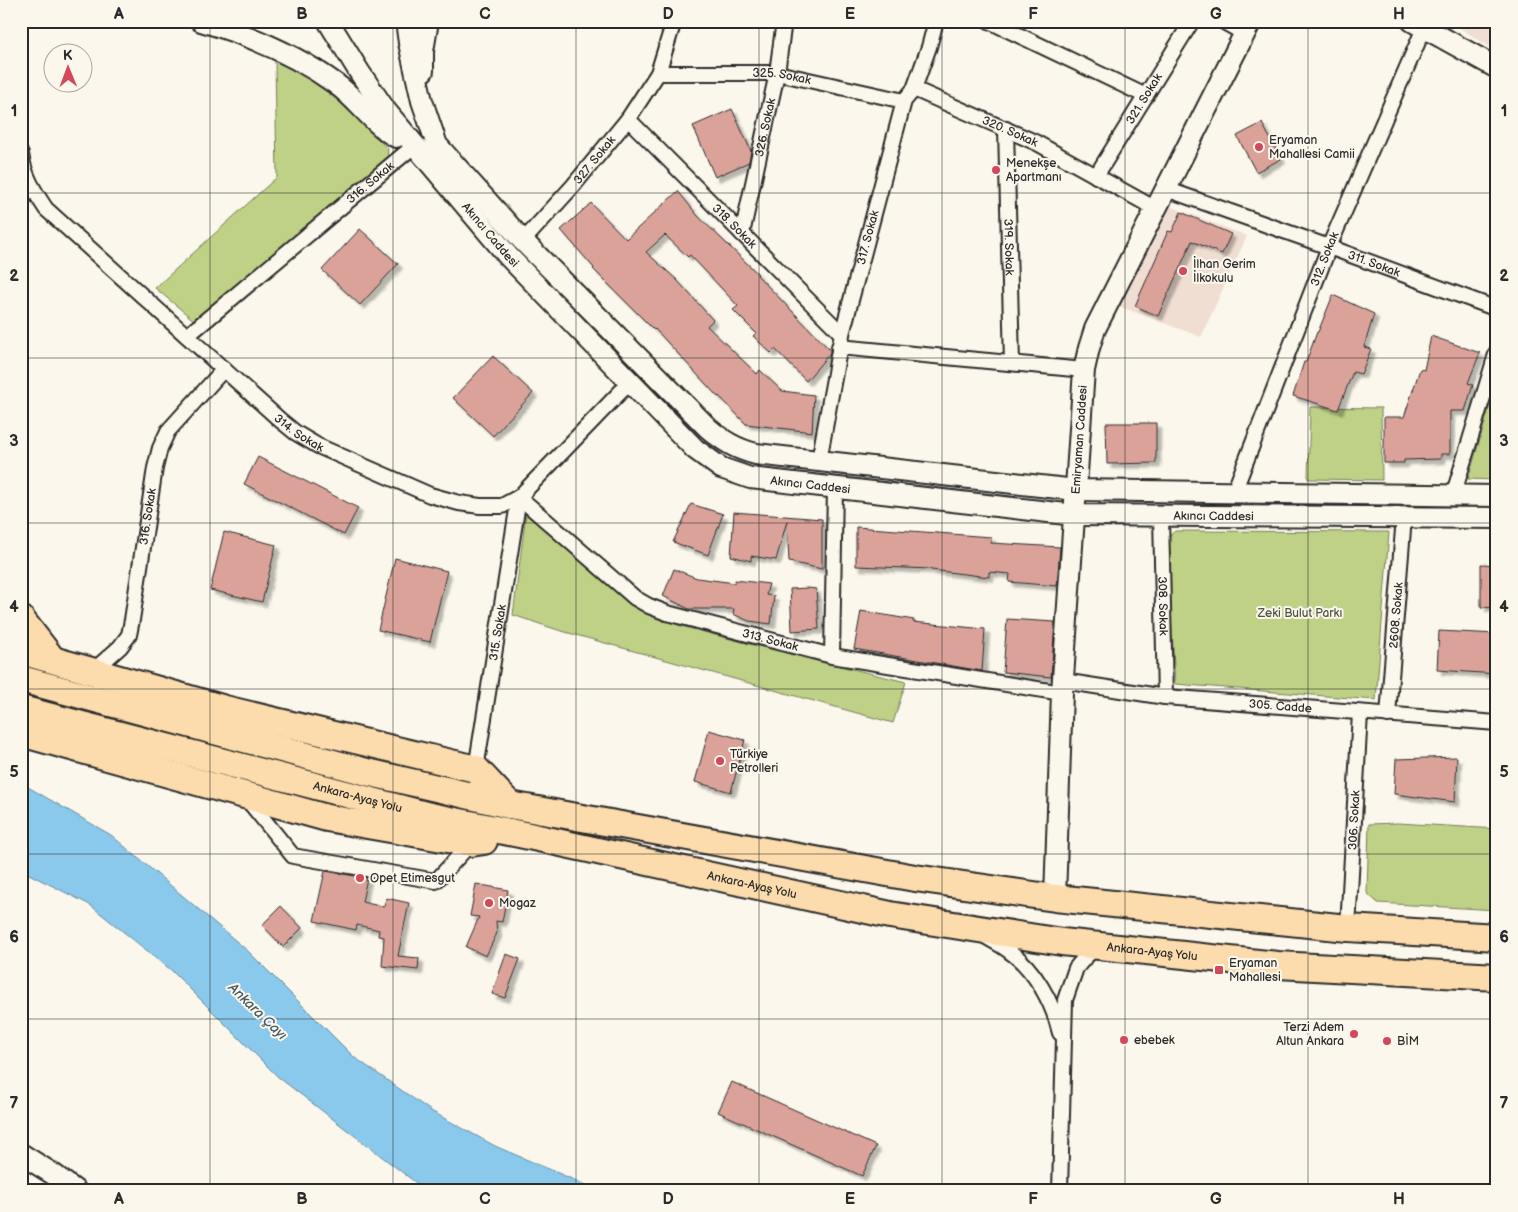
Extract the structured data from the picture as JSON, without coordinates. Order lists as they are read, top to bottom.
{
  "streets": {
    "highway": ["Ankara-Ayaş Yolu"],
    "street": [
      "325. Sokak",
      "321. Sokak",
      "326. Sokak",
      "320. Sokak",
      "327. Sokak",
      "316. Sokak",
      "318. Sokak",
      "Akıncı Caddesi",
      "317. Sokak",
      "319. Sokak",
      "312. Sokak",
      "311. Sokak",
      "314. Sokak",
      "Emiryaman Caddesi",
      "308. Sokak",
      "2608. Sokak",
      "315. Sokak",
      "313. Sokak",
      "305. Cadde",
      "306. Sokak"
    ]
  },
  "crossings": [
    ["325. Sokak", "326. Sokak"],
    ["325. Sokak", "327. Sokak"],
    ["325. Sokak", "317. Sokak"],
    ["321. Sokak", "320. Sokak"],
    ["326. Sokak", "318. Sokak"],
    ["320. Sokak", "317. Sokak"],
    ["320. Sokak", "319. Sokak"],
    ["320. Sokak", "Emiryaman Caddesi"],
    ["327. Sokak", "318. Sokak"],
    ["327. Sokak", "Akıncı Caddesi"],
    ["316. Sokak", "Akıncı Caddesi"],
    ["316. Sokak", "314. Sokak"],
    ["318. Sokak", "317. Sokak"],
    ["Akıncı Caddesi", "317. Sokak"],
    ["Akıncı Caddesi", "312. Sokak"],
    ["Akıncı Caddesi", "314. Sokak"],
    ["Akıncı Caddesi", "Emiryaman Caddesi"],
    ["Akıncı Caddesi", "308. Sokak"],
    ["Akıncı Caddesi", "2608. Sokak"],
    ["312. Sokak", "311. Sokak"],
    ["311. Sokak", "Emiryaman Caddesi"],
    ["314. Sokak", "315. Sokak"],
    ["314. Sokak", "313. Sokak"],
    ["Emiryaman Caddesi", "313. Sokak"],
    ["Emiryaman Caddesi", "305. Cadde"],
    ["308. Sokak", "305. Cadde"],
    ["2608. Sokak", "305. Cadde"],
    ["315. Sokak", "313. Sokak"],
    ["313. Sokak", "305. Cadde"],
    ["305. Cadde", "306. Sokak"]
  ],
  "water": ["Ankara Çayı"],
  "parks": ["Zeki Bulut Parkı"],
  "places": {
    "other": [
      "Eryaman Mahallesi Camii",
      "Menekşe Apartmanı",
      "İlhan Gerim İlkokulu",
      "Türkiye Petrolleri",
      "Opet Etimesgut",
      "Mogaz",
      "Terzi Adem Altun Ankara",
      "ebebek",
      "BİM"
    ],
    "transit": ["Eryaman Mahallesi"]
  },
  "north": "top",
  "grid": {
    "columns": [
      "A",
      "B",
      "C",
      "D",
      "E",
      "F",
      "G",
      "H"
    ],
    "rows": [
      "1",
      "2",
      "3",
      "4",
      "5",
      "6",
      "7"
    ]
  }
}
